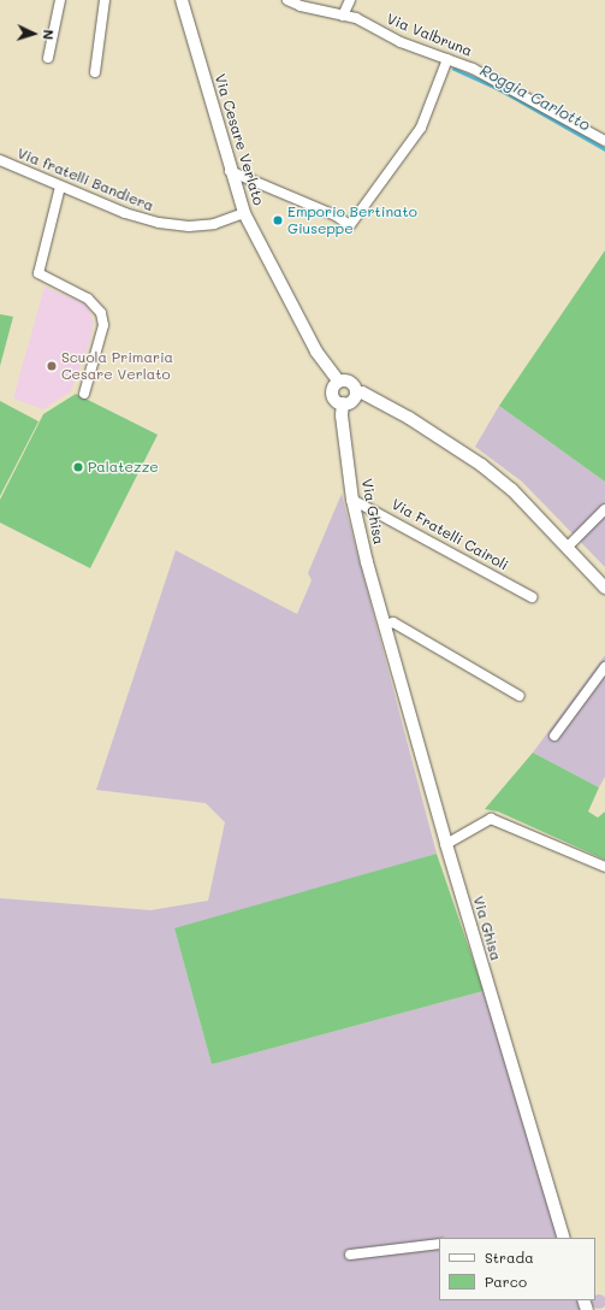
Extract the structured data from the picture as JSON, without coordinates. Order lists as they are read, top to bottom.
{
  "streets": {
    "street": [
      "Via Valbruna",
      "Via Cesare Verlato",
      "Via fratelli Bandiera",
      "Via Ghisa",
      "Via Fratelli Cairoli"
    ]
  },
  "crossings": [
    ["Via Cesare Verlato", "Via fratelli Bandiera"],
    ["Via Cesare Verlato", "Via Ghisa"],
    ["Via Ghisa", "Via Fratelli Cairoli"]
  ],
  "water": ["Roggia Carlotto"],
  "places": ["Emporio Bertinato Giuseppe", "Scuola Primaria Cesare Verlato", "Palatezze"],
  "legend": ["Strada", "Parco"],
  "north": "right"
}
